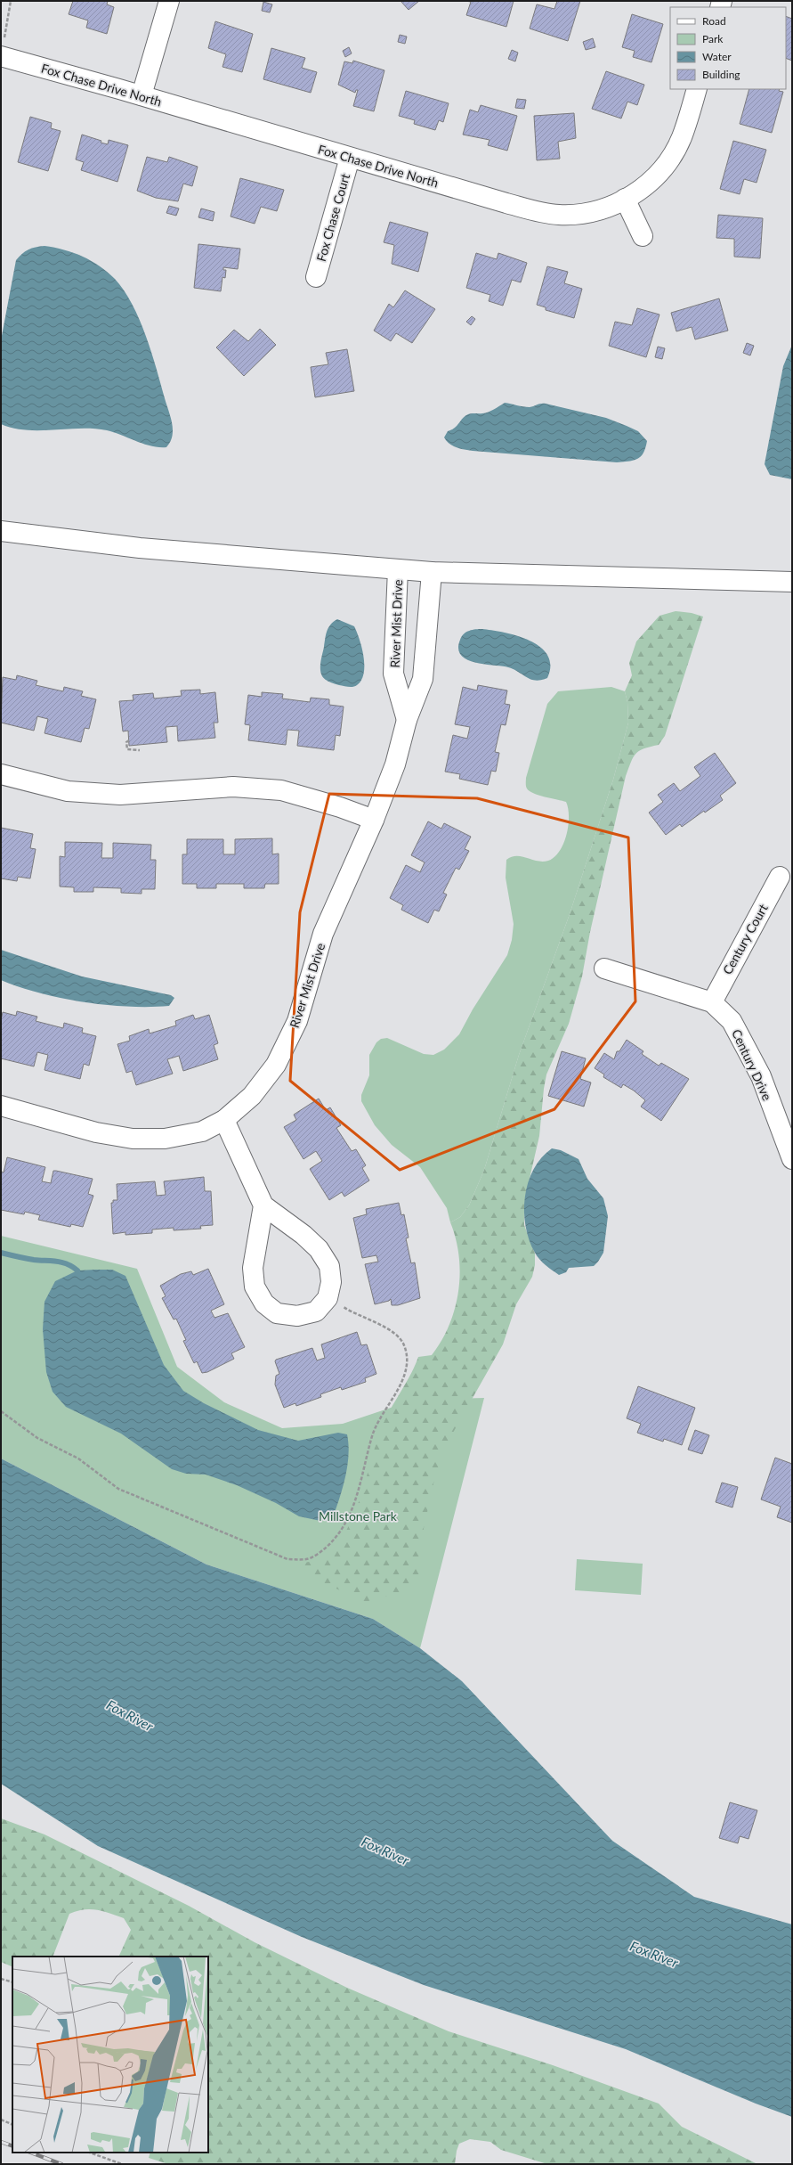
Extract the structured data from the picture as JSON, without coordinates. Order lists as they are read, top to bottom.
{
  "streets": {
    "street": [
      "Fox Chase Drive North",
      "Fox Chase Court",
      "River Mist Drive",
      "Century Court",
      "Century Drive"
    ]
  },
  "crossings": [
    ["Fox Chase Drive North", "Fox Chase Court"],
    ["Century Court", "Century Drive"]
  ],
  "water": ["Fox River"],
  "parks": ["Millstone Park"],
  "legend": [
    "Road",
    "Park",
    "Water",
    "Building"
  ]
}
